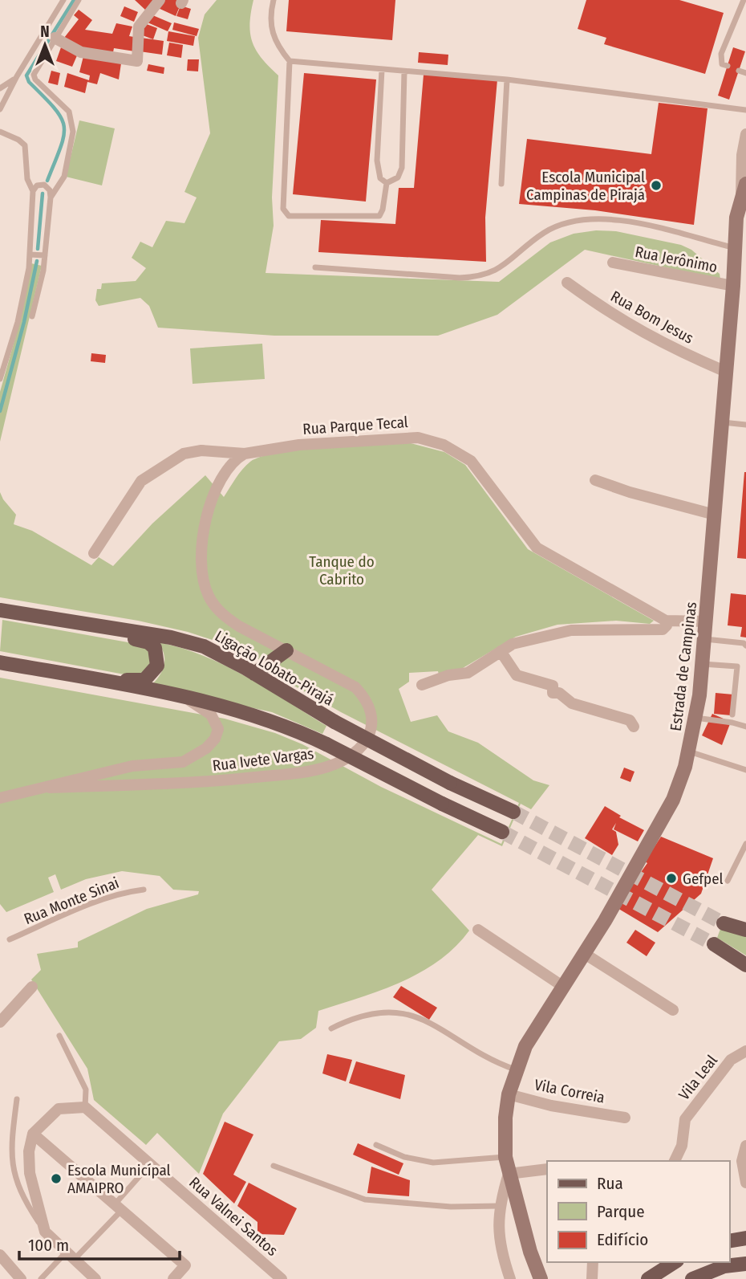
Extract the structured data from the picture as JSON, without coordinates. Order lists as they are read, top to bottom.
{
  "streets": {
    "main road": ["Estrada de Campinas", "Ligação Lobato-Pirajá"],
    "street": [
      "Rua Jerônimo",
      "Rua Bom Jesus",
      "Rua Parque Tecal",
      "Rua Ivete Vargas",
      "Vila Leal",
      "Vila Correia",
      "Rua Valnei Santos"
    ],
    "lane": ["Rua Monte Sinai"]
  },
  "crossings": [
    ["Rua Jerônimo", "Estrada de Campinas"],
    ["Rua Bom Jesus", "Estrada de Campinas"],
    ["Rua Parque Tecal", "Estrada de Campinas"],
    ["Rua Parque Tecal", "Rua Ivete Vargas"],
    ["Estrada de Campinas", "Vila Correia"]
  ],
  "parks": ["Tanque do Cabrito"],
  "places": ["Escola Municipal Campinas de Pirajá", "Gefpel", "Escola Municípal AMAIPRO"],
  "legend": ["Rua", "Parque", "Edifício"],
  "scale_bar": "100 m",
  "north": "top"
}
